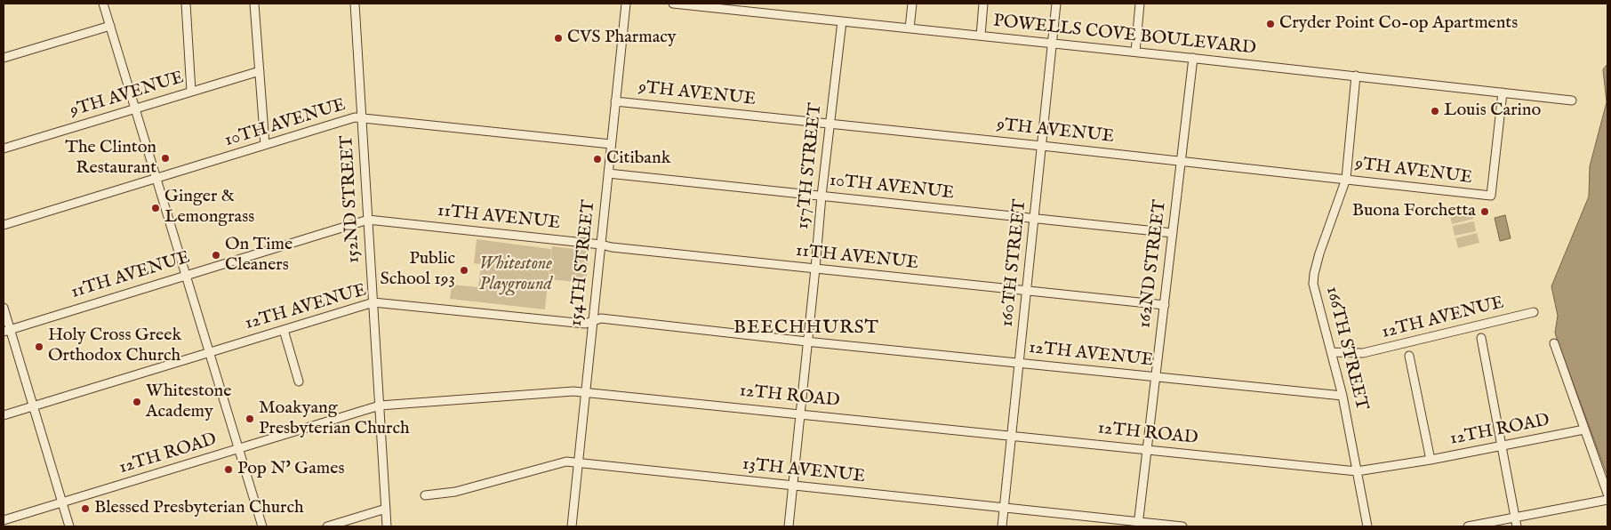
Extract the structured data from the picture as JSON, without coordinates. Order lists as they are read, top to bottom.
{
  "streets": {
    "street": [
      "POWELLS COVE BOULEVARD",
      "9TH AVENUE",
      "10TH AVENUE",
      "157TH STREET",
      "152ND STREET",
      "11TH AVENUE",
      "154TH STREET",
      "160TH STREET",
      "162ND STREET",
      "12TH AVENUE",
      "166TH STREET",
      "12TH ROAD",
      "13TH AVENUE"
    ]
  },
  "crossings": [
    ["POWELLS COVE BOULEVARD", "9TH AVENUE"],
    ["POWELLS COVE BOULEVARD", "157TH STREET"],
    ["POWELLS COVE BOULEVARD", "160TH STREET"],
    ["POWELLS COVE BOULEVARD", "162ND STREET"],
    ["POWELLS COVE BOULEVARD", "166TH STREET"],
    ["9TH AVENUE", "157TH STREET"],
    ["9TH AVENUE", "154TH STREET"],
    ["9TH AVENUE", "160TH STREET"],
    ["9TH AVENUE", "162ND STREET"],
    ["9TH AVENUE", "166TH STREET"],
    ["10TH AVENUE", "157TH STREET"],
    ["10TH AVENUE", "152ND STREET"],
    ["10TH AVENUE", "154TH STREET"],
    ["10TH AVENUE", "160TH STREET"],
    ["10TH AVENUE", "162ND STREET"],
    ["157TH STREET", "11TH AVENUE"],
    ["157TH STREET", "12TH AVENUE"],
    ["157TH STREET", "12TH ROAD"],
    ["157TH STREET", "13TH AVENUE"],
    ["152ND STREET", "11TH AVENUE"],
    ["152ND STREET", "12TH AVENUE"],
    ["152ND STREET", "12TH ROAD"],
    ["11TH AVENUE", "154TH STREET"],
    ["11TH AVENUE", "160TH STREET"],
    ["11TH AVENUE", "162ND STREET"],
    ["154TH STREET", "12TH AVENUE"],
    ["154TH STREET", "12TH ROAD"],
    ["154TH STREET", "13TH AVENUE"],
    ["160TH STREET", "12TH AVENUE"],
    ["160TH STREET", "12TH ROAD"],
    ["160TH STREET", "13TH AVENUE"],
    ["162ND STREET", "12TH AVENUE"],
    ["162ND STREET", "12TH ROAD"],
    ["162ND STREET", "13TH AVENUE"],
    ["12TH AVENUE", "166TH STREET"],
    ["166TH STREET", "12TH ROAD"]
  ],
  "districts": ["BEECHHURST"],
  "parks": ["Whitestone Playground"],
  "places": [
    "Cryder Point Co-op Apartments",
    "CVS Pharmacy",
    "Louis Carino",
    "The Clinton Restaurant",
    "Citibank",
    "Ginger & Lemongrass",
    "Buona Forchetta",
    "On Time Cleaners",
    "Public School 193",
    "Holy Cross Greek Orthodox Church",
    "Whitestone Academy",
    "Moakyang Presbyterian Church",
    "Pop N' Games",
    "Blessed Presbyterian Church"
  ]
}
